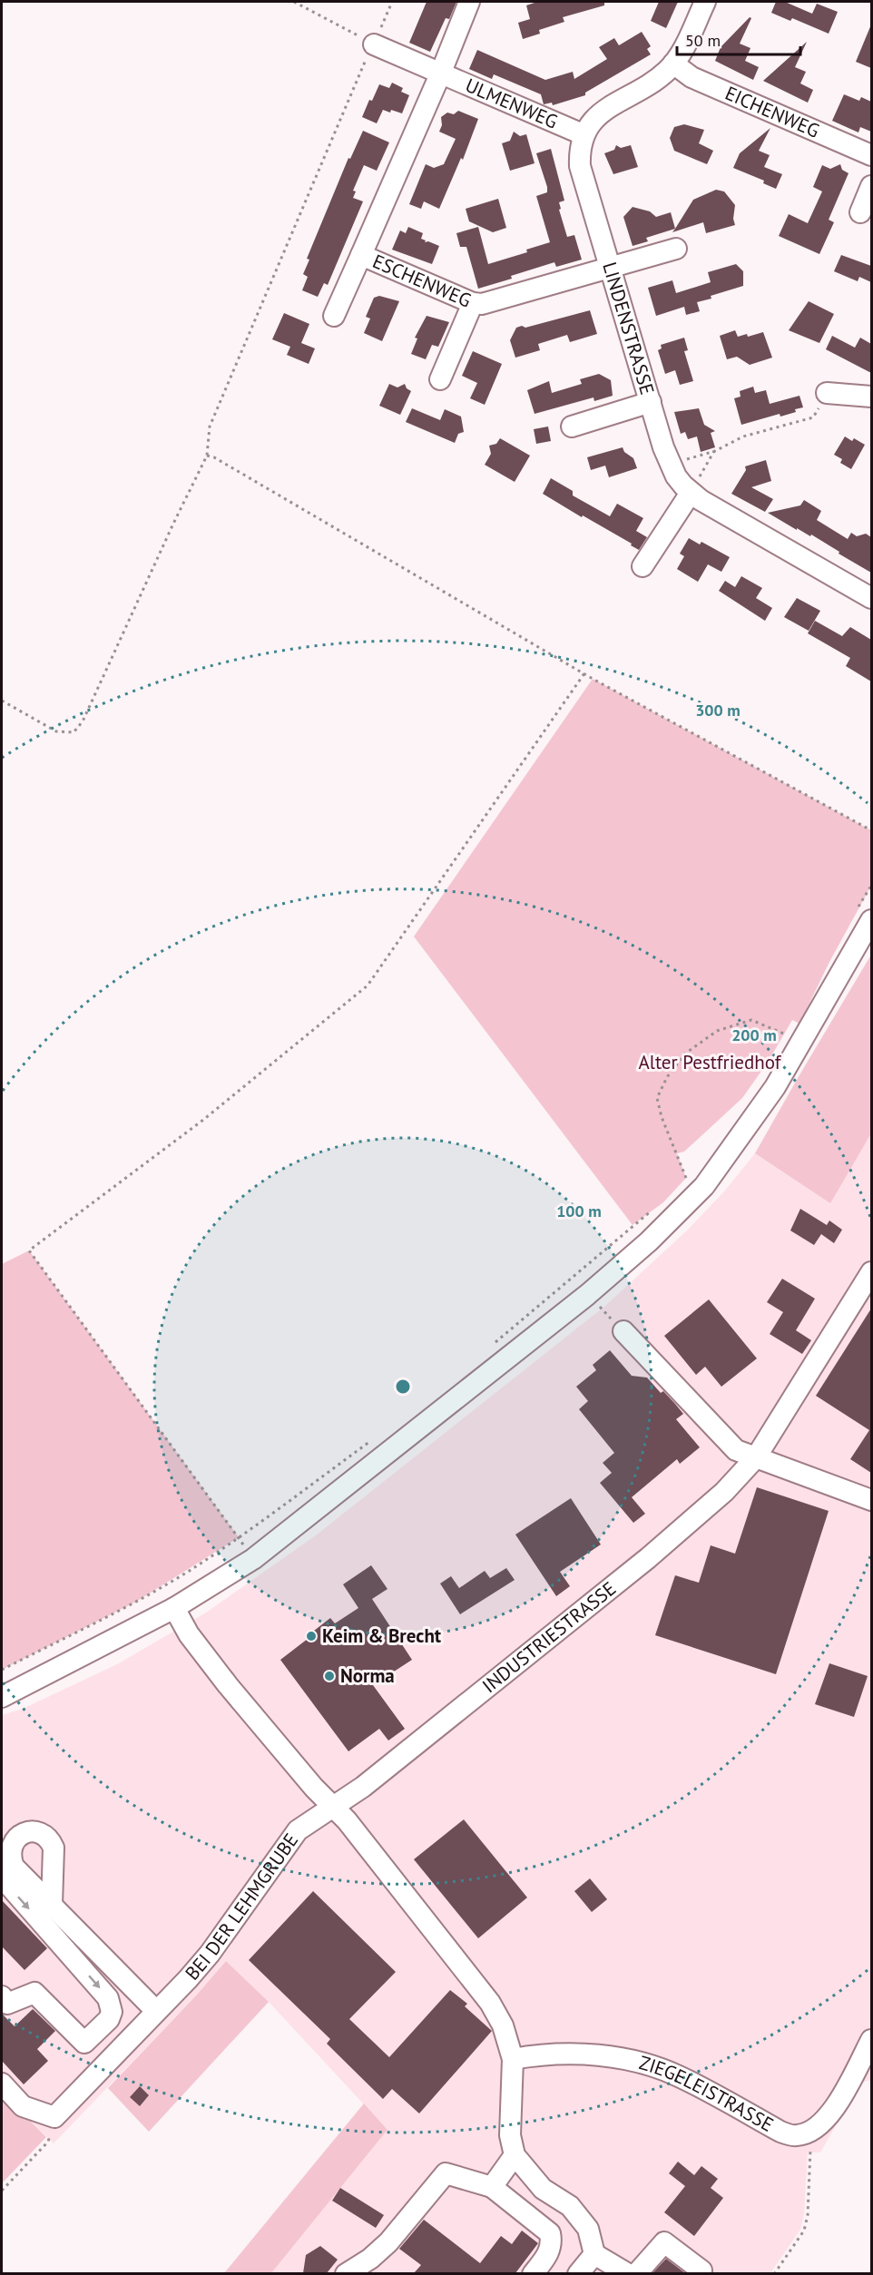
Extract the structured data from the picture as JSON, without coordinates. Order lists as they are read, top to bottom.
{
  "streets": {
    "street": [
      "ULMENWEG",
      "EICHENWEG",
      "ESCHENWEG",
      "LINDENSTRASSE",
      "INDUSTRIESTRASSE",
      "BEI DER LEHMGRUBE",
      "ZIEGELEISTRASSE"
    ]
  },
  "crossings": [
    ["ULMENWEG", "ESCHENWEG"],
    ["ULMENWEG", "LINDENSTRASSE"],
    ["ESCHENWEG", "LINDENSTRASSE"],
    ["INDUSTRIESTRASSE", "BEI DER LEHMGRUBE"]
  ],
  "parks": ["Alter Pestfriedhof"],
  "places": ["Keim & Brecht", "Norma"],
  "scale_bar": "50 m",
  "rings": ["300 m", "200 m", "100 m"]
}
